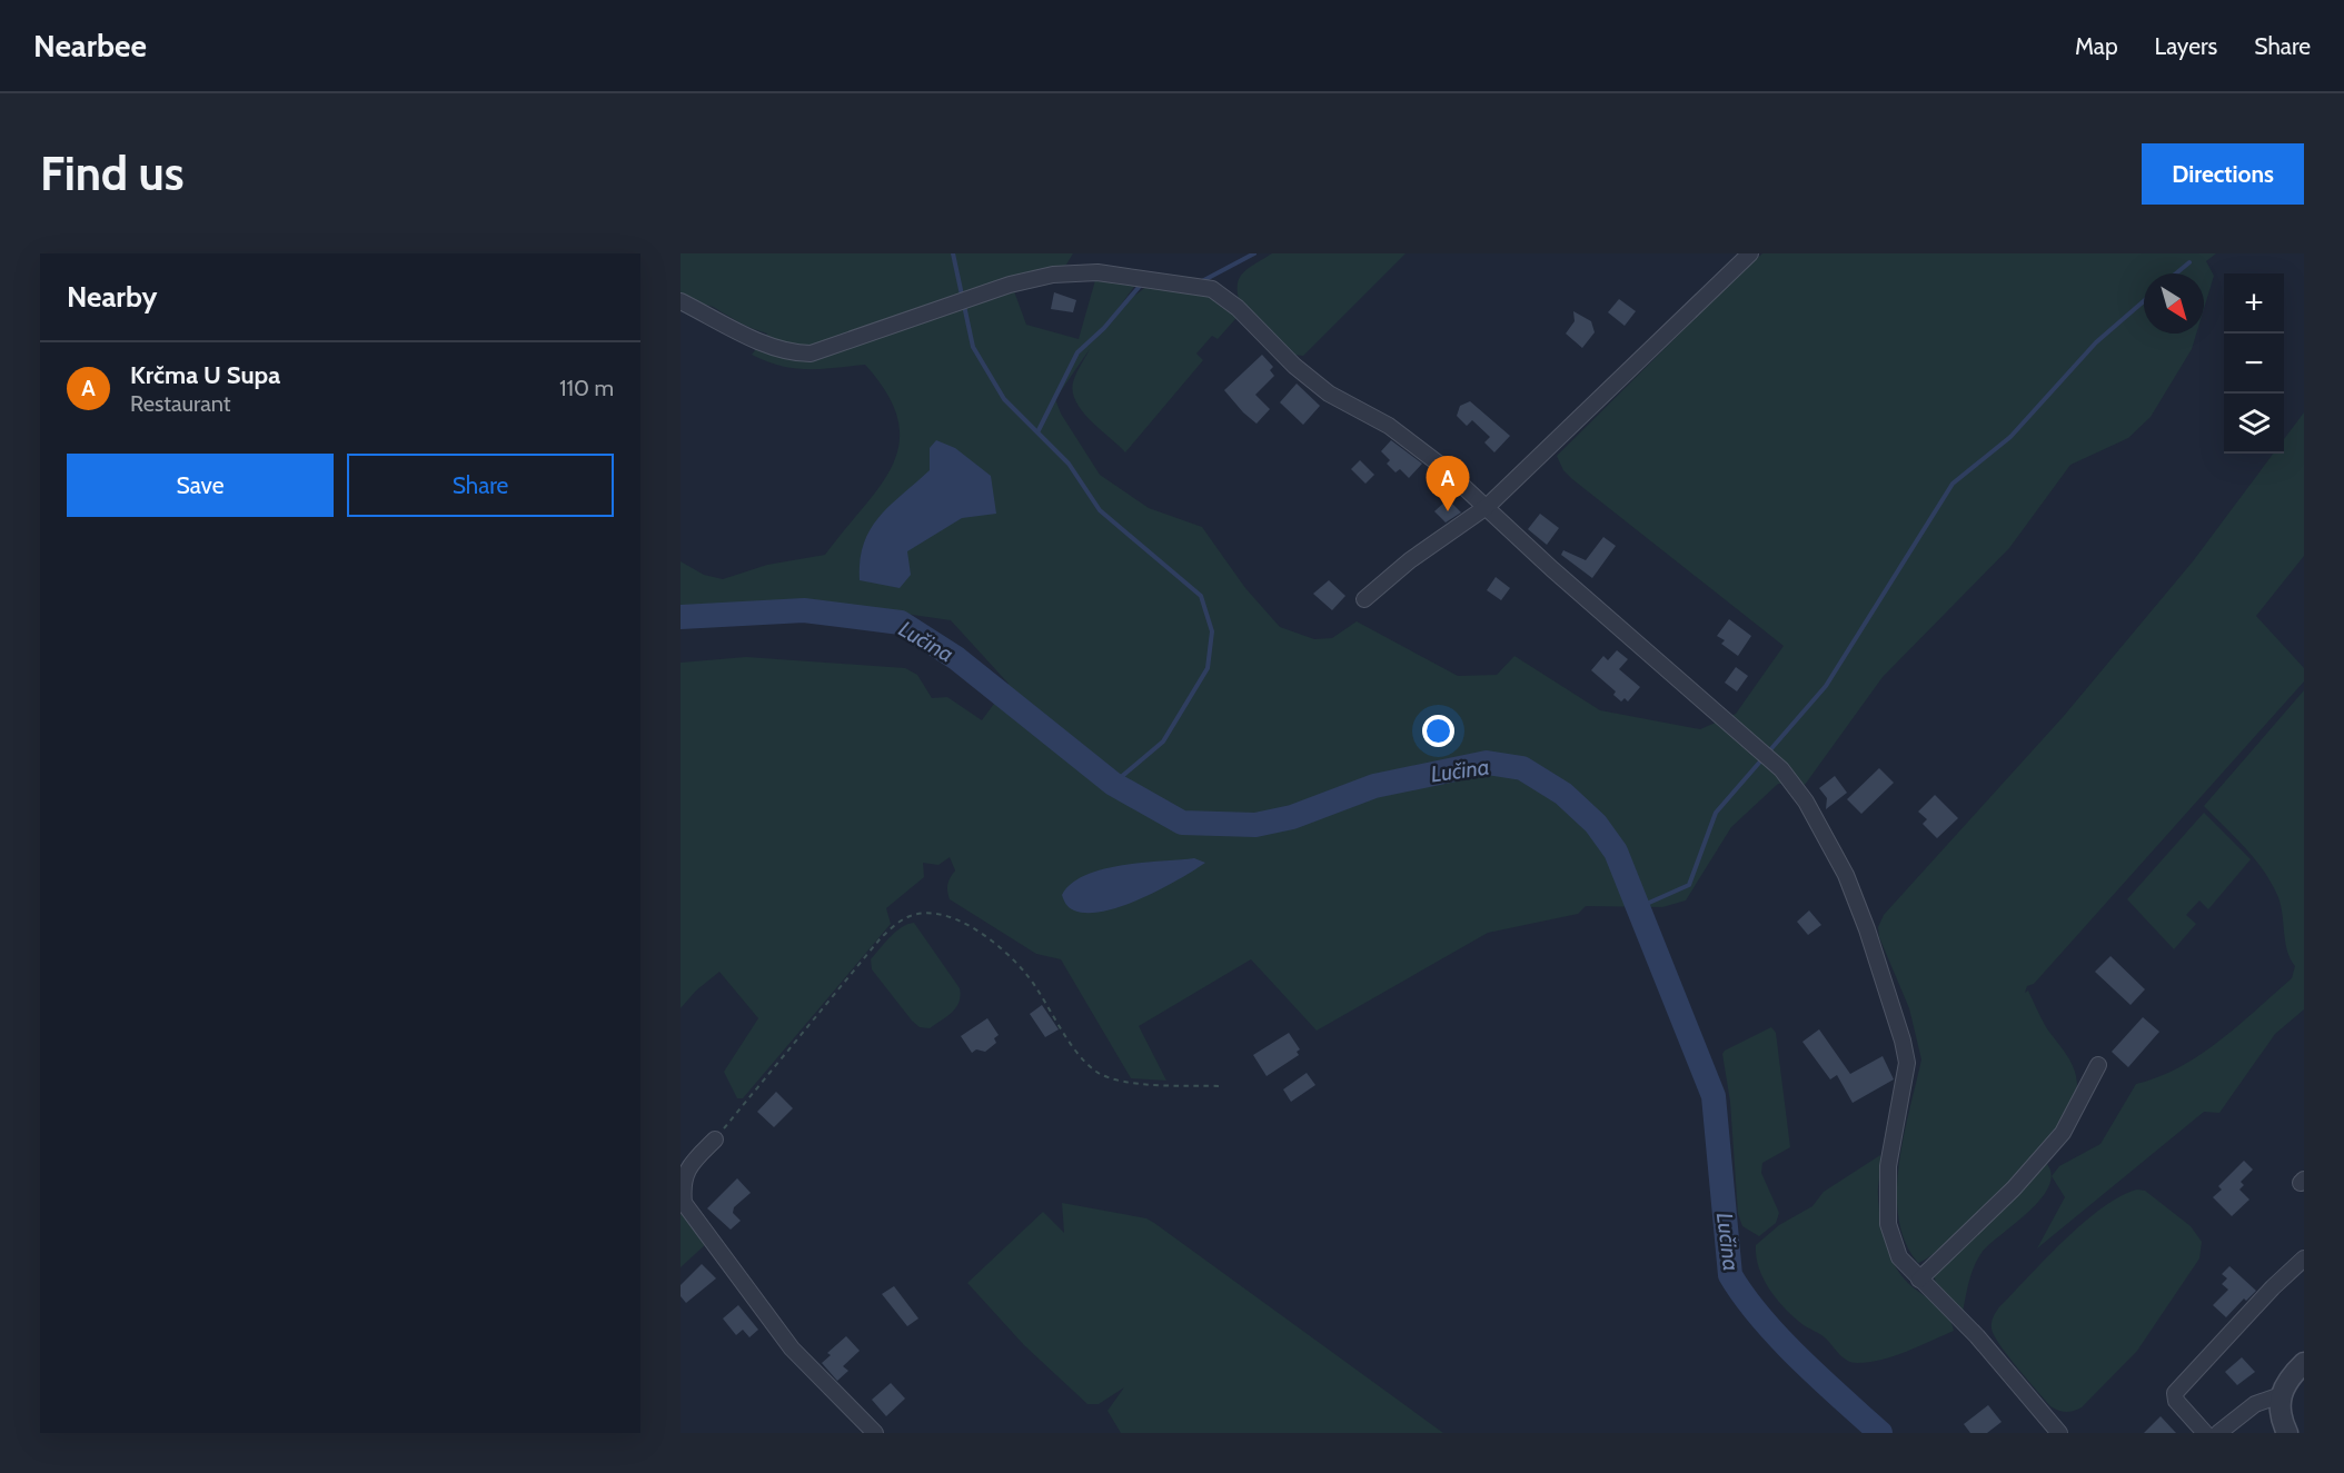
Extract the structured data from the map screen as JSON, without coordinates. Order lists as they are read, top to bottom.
{
  "water": ["Lučina"],
  "north": "bottom right",
  "page": {
    "header": "Nearbee",
    "nav": ["Map", "Layers", "Share"],
    "buttons": [
      "Directions",
      ["Save", "Share"]
    ],
    "title": "Find us",
    "heading": "Nearby",
    "map_buttons": ["+", "−"],
    "list": [
      {
        "mark": "A",
        "name": "Krčma U Supa",
        "note": "Restaurant",
        "value": "110 m"
      }
    ],
    "pins": "A"
  }
}
